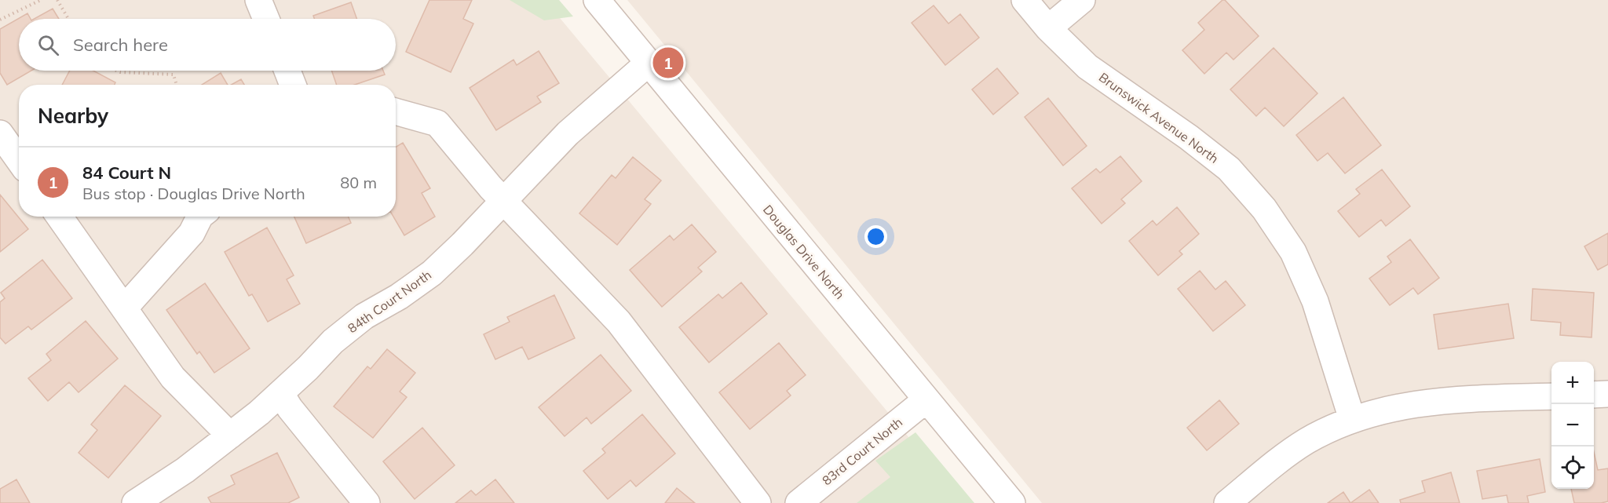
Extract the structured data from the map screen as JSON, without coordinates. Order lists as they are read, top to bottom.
{
  "streets": {
    "street": [
      "Brunswick Avenue North",
      "Douglas Drive North",
      "84th Court North",
      "83rd Court North"
    ]
  },
  "crossings": [
    ["Douglas Drive North", "84th Court North"],
    ["Douglas Drive North", "83rd Court North"]
  ],
  "page": {
    "search": "Search here",
    "pins": "1",
    "heading": "Nearby",
    "list": [
      {
        "mark": "1",
        "name": "84 Court N",
        "note": "Bus stop · Douglas Drive North",
        "value": "80 m"
      }
    ],
    "map_buttons": ["+", "−"]
  }
}
